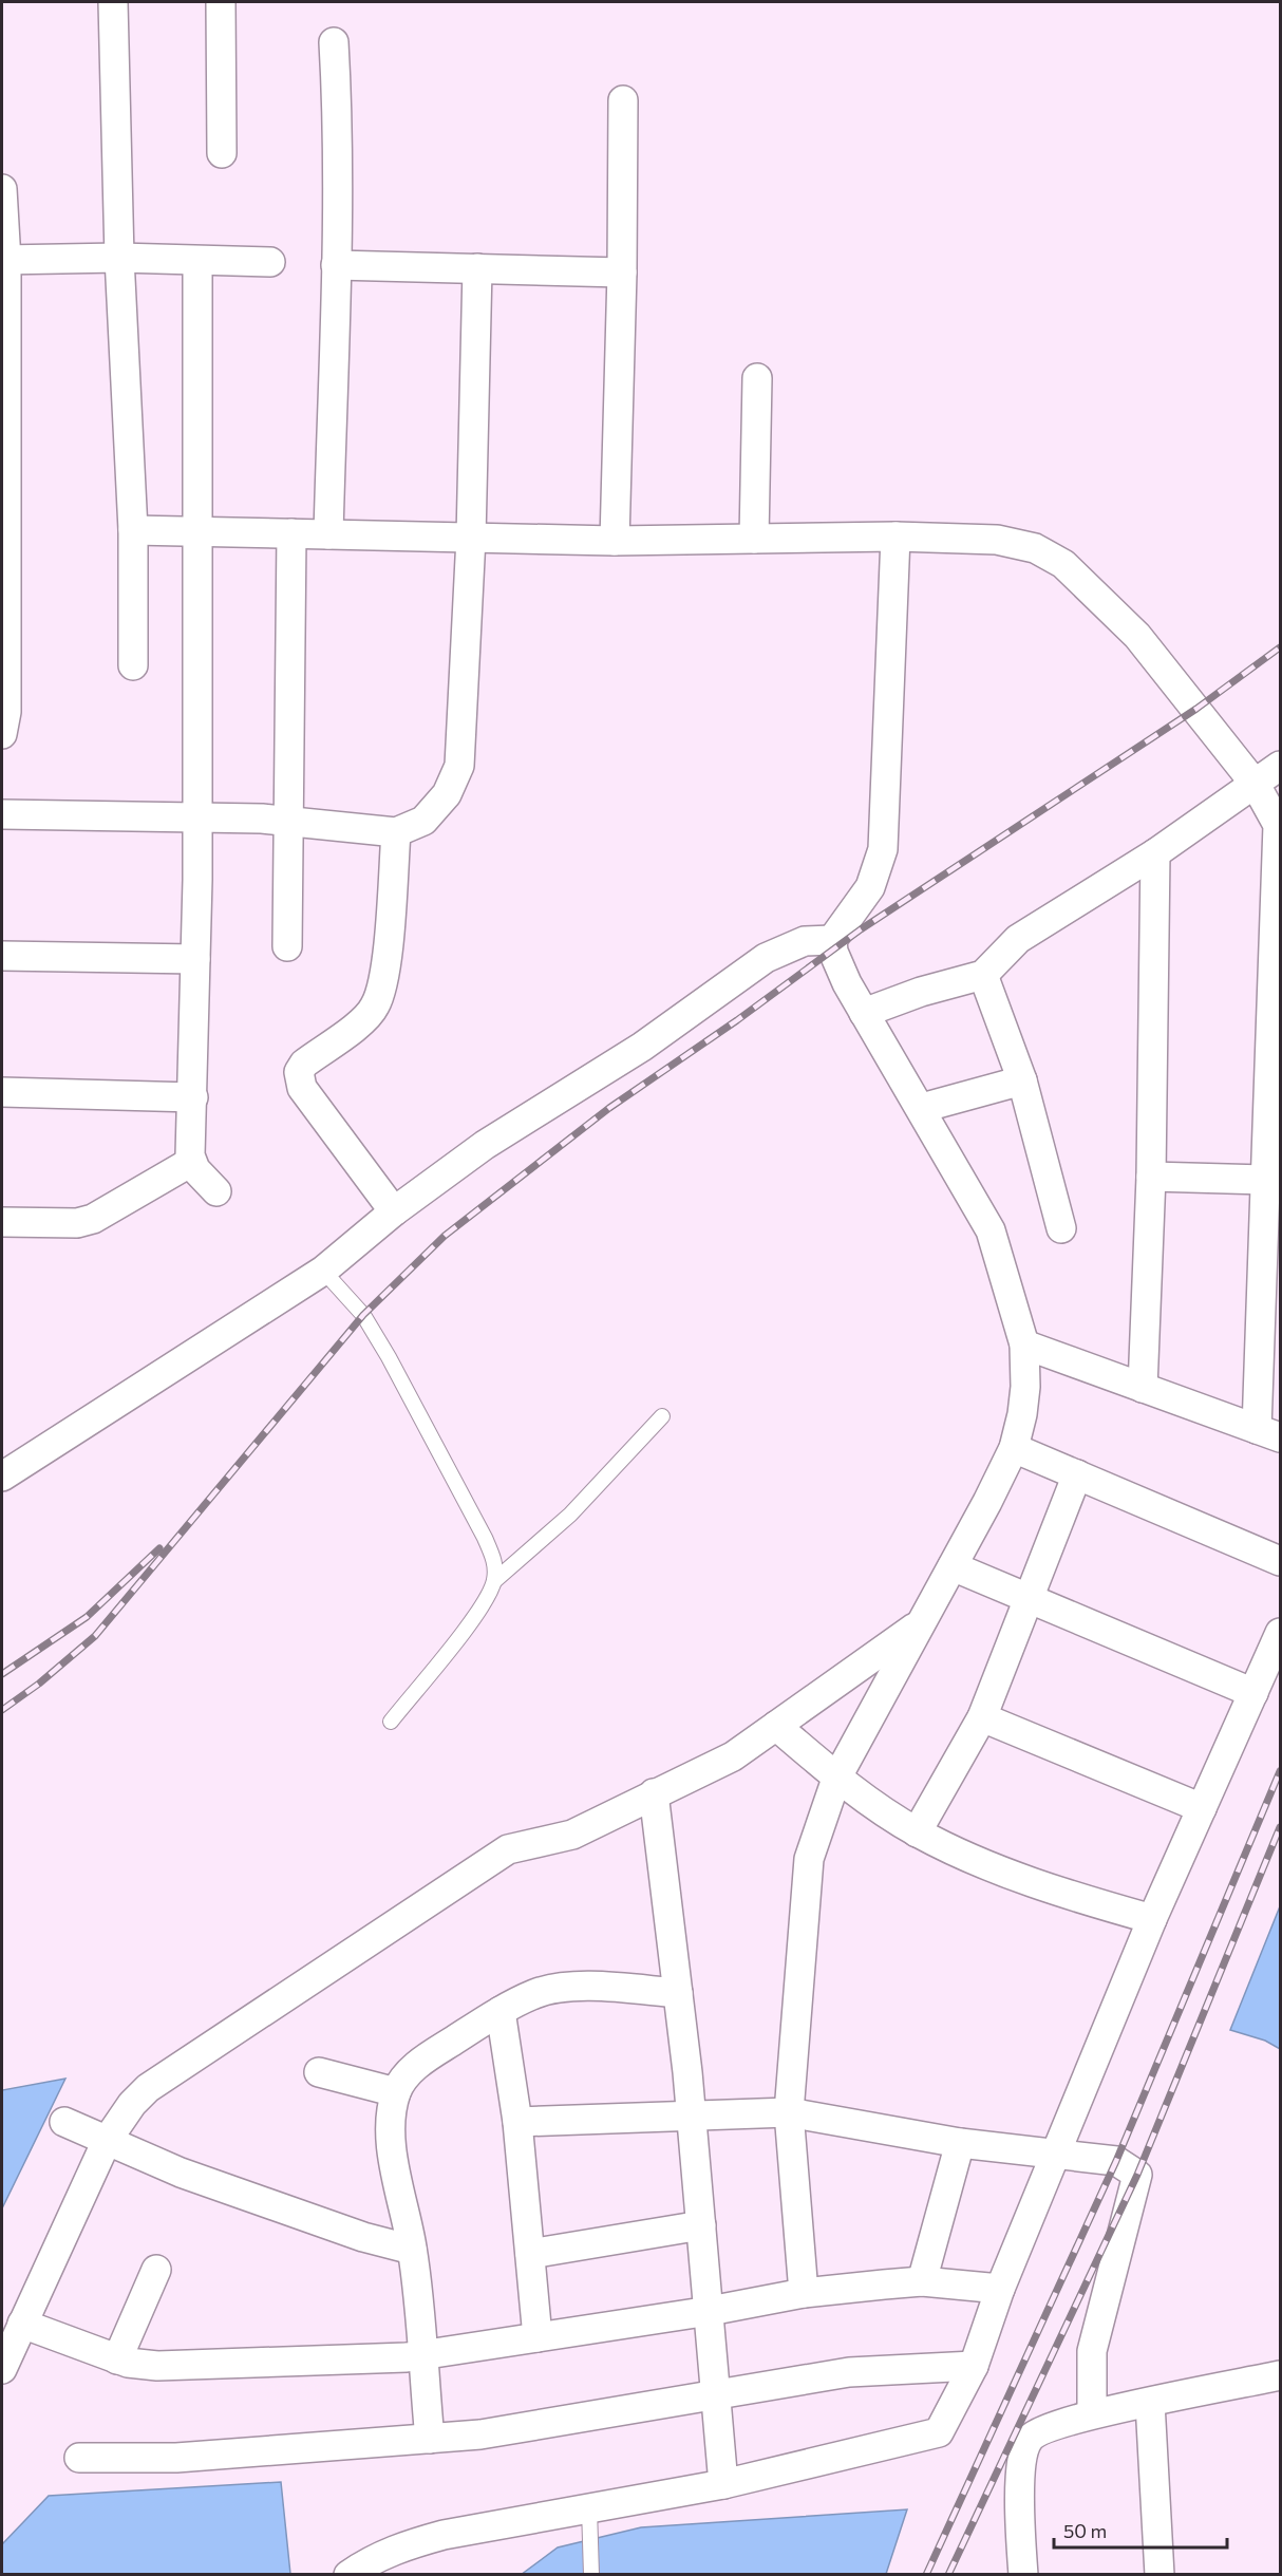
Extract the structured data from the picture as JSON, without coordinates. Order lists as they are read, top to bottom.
{
  "scale_bar": "50 m"
}
